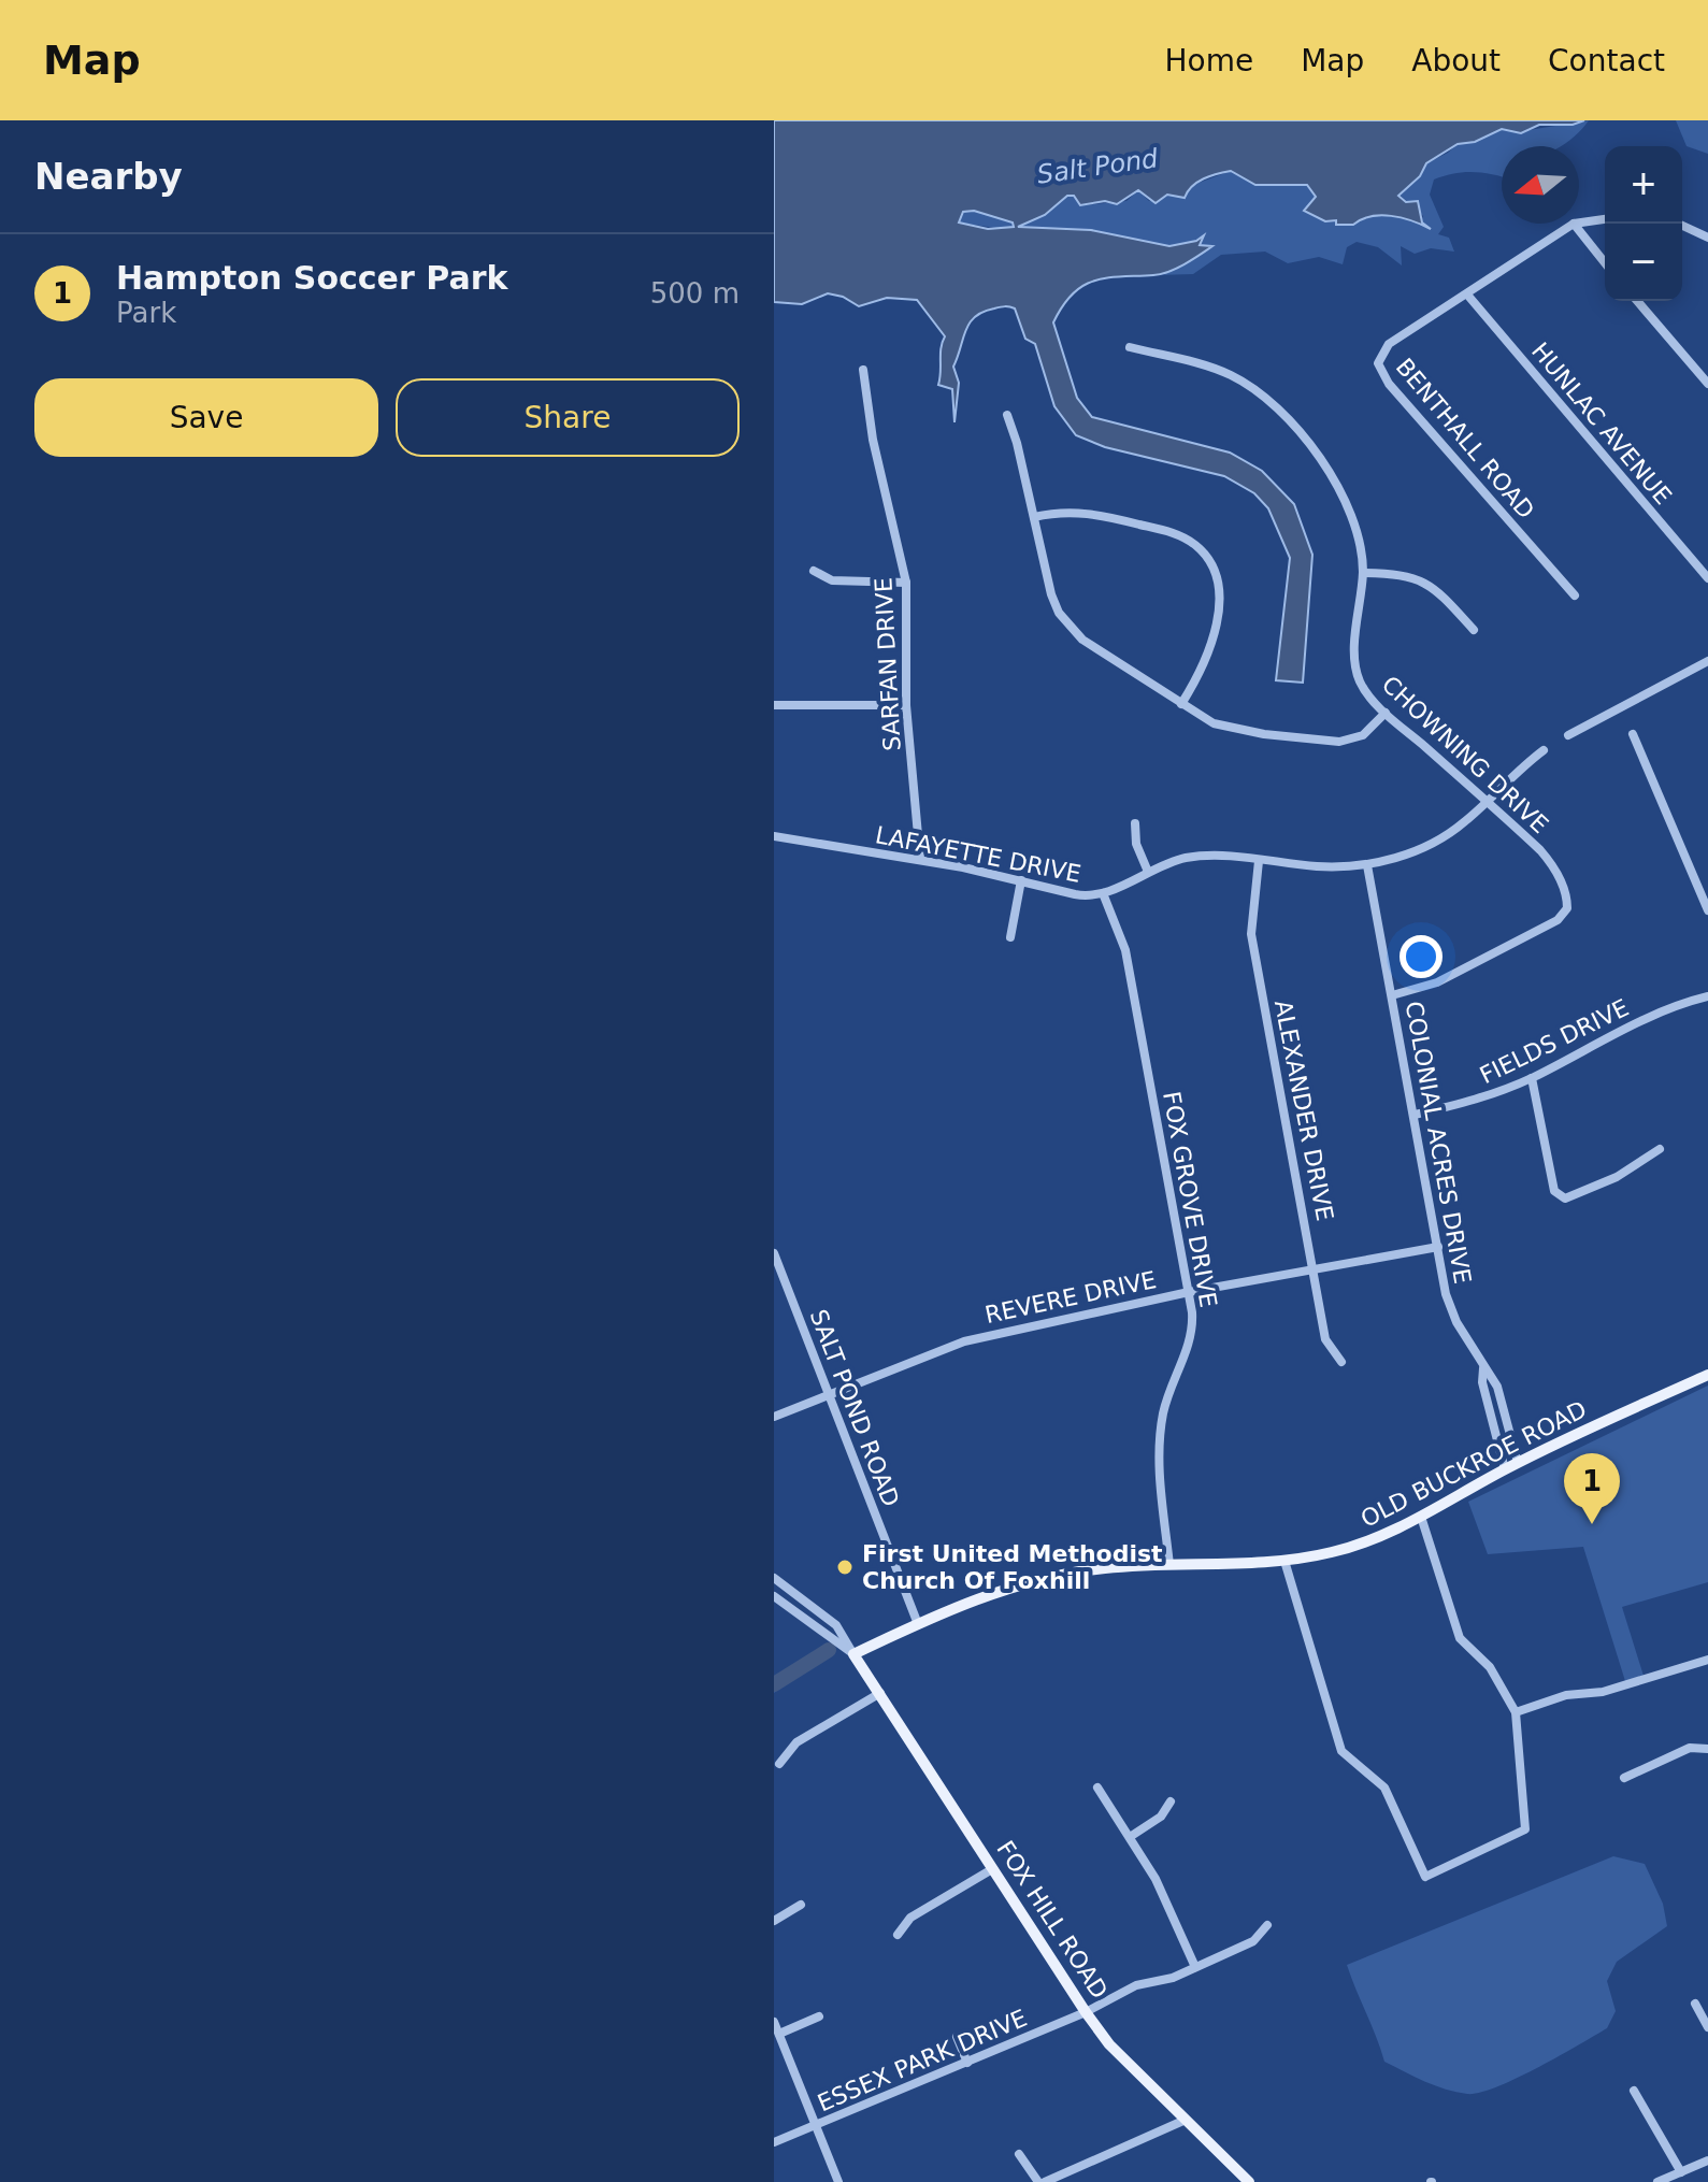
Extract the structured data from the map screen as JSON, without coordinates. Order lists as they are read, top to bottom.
{
  "streets": {
    "main road": ["OLD BUCKROE ROAD", "FOX HILL ROAD"],
    "street": [
      "HUNLAC AVENUE",
      "BENTHALL ROAD",
      "SARFAN DRIVE",
      "CHOWNING DRIVE",
      "LAFAYETTE DRIVE",
      "FIELDS DRIVE",
      "ALEXANDER DRIVE",
      "COLONIAL ACRES DRIVE",
      "FOX GROVE DRIVE",
      "REVERE DRIVE",
      "SALT POND ROAD",
      "ESSEX PARK DRIVE"
    ]
  },
  "crossings": [
    ["HUNLAC AVENUE", "BENTHALL ROAD"],
    ["SARFAN DRIVE", "LAFAYETTE DRIVE"],
    ["CHOWNING DRIVE", "LAFAYETTE DRIVE"],
    ["CHOWNING DRIVE", "COLONIAL ACRES DRIVE"],
    ["LAFAYETTE DRIVE", "ALEXANDER DRIVE"],
    ["LAFAYETTE DRIVE", "COLONIAL ACRES DRIVE"],
    ["LAFAYETTE DRIVE", "FOX GROVE DRIVE"],
    ["FIELDS DRIVE", "COLONIAL ACRES DRIVE"],
    ["ALEXANDER DRIVE", "REVERE DRIVE"],
    ["COLONIAL ACRES DRIVE", "REVERE DRIVE"],
    ["COLONIAL ACRES DRIVE", "OLD BUCKROE ROAD"],
    ["FOX GROVE DRIVE", "REVERE DRIVE"],
    ["FOX GROVE DRIVE", "OLD BUCKROE ROAD"],
    ["REVERE DRIVE", "SALT POND ROAD"],
    ["SALT POND ROAD", "OLD BUCKROE ROAD"],
    ["OLD BUCKROE ROAD", "FOX HILL ROAD"],
    ["FOX HILL ROAD", "ESSEX PARK DRIVE"]
  ],
  "water": ["Salt Pond"],
  "places": ["First United Methodist Church Of Foxhill"],
  "north": "left",
  "page": {
    "header": "Map",
    "nav": [
      "Home",
      "Map",
      "About",
      "Contact"
    ],
    "heading": "Nearby",
    "map_buttons": ["+", "−"],
    "list": [
      {
        "mark": "1",
        "name": "Hampton Soccer Park",
        "note": "Park",
        "value": "500 m"
      }
    ],
    "buttons": ["Save", "Share"],
    "pins": "1"
  }
}
